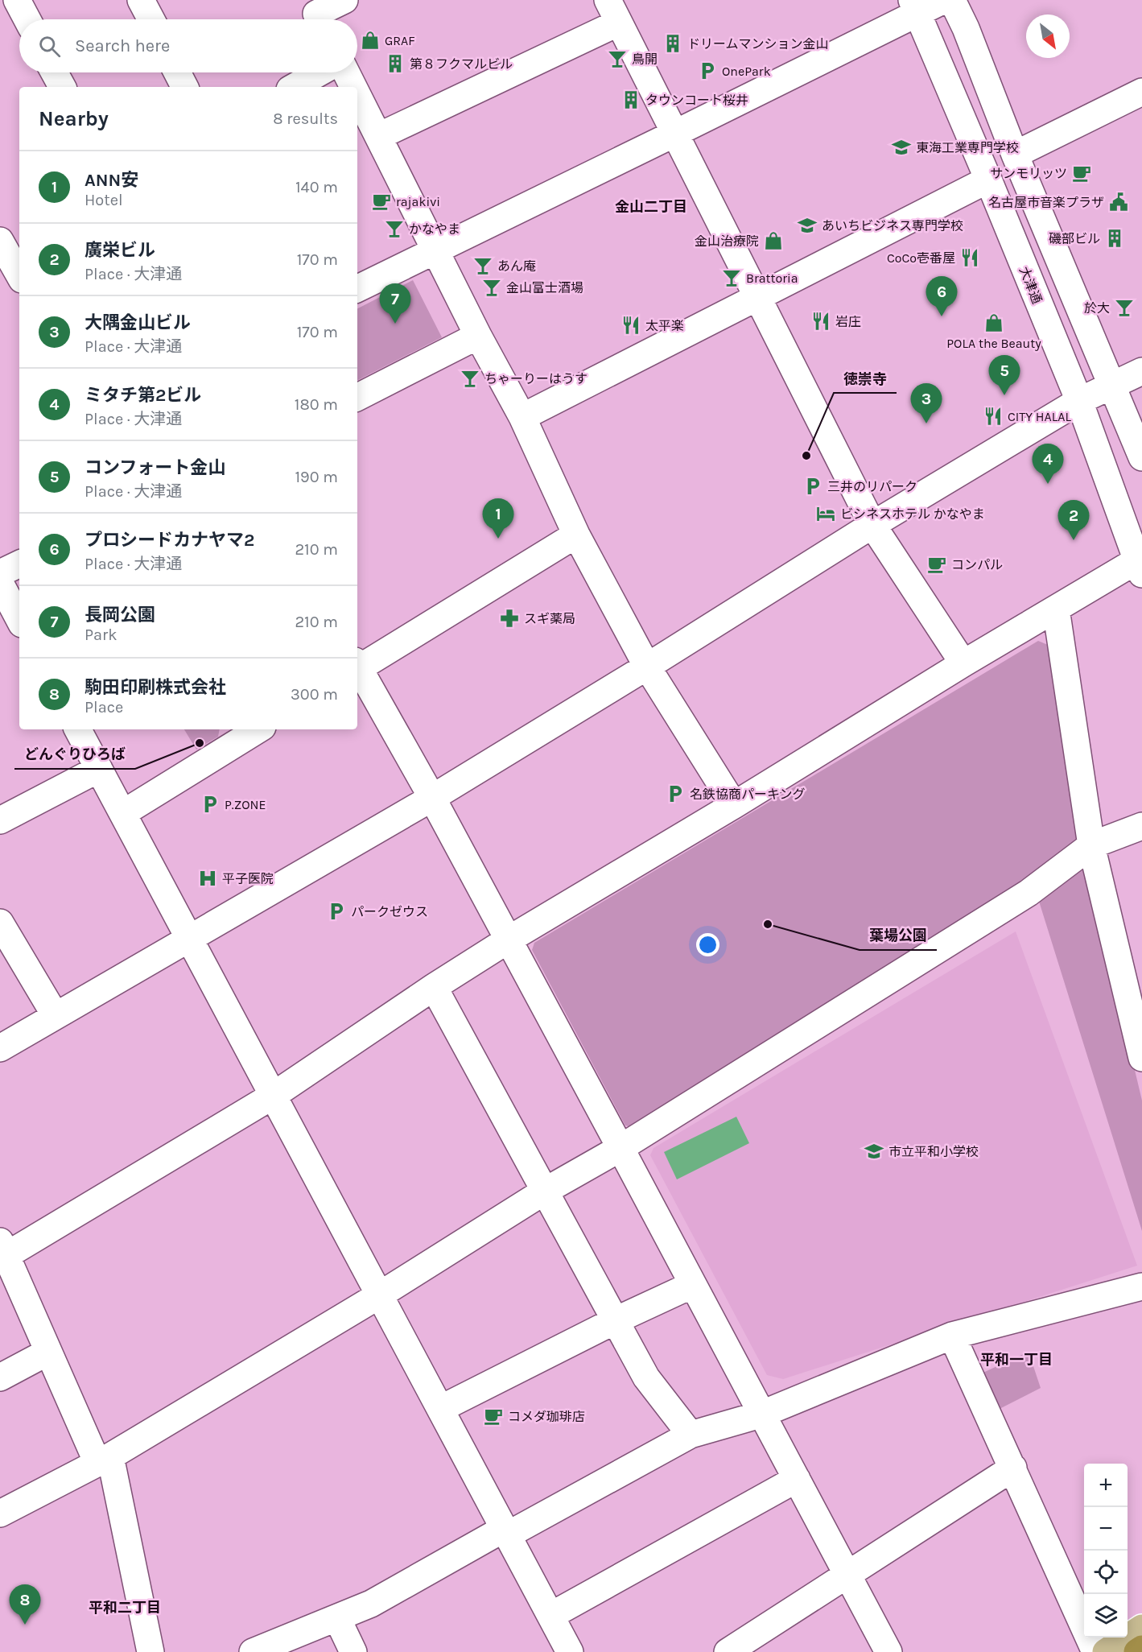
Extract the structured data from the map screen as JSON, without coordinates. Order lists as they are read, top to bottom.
{
  "streets": {
    "street": ["大津通"]
  },
  "districts": ["金山二丁目", "平和一丁目", "平和二丁目"],
  "places": {
    "shop": ["GRAF", "金山治療院", "POLA the Beauty"],
    "building": [
      "ドリームマンション金山",
      "第８フクマルビル",
      "タウンコート桜井",
      "磯部ビル"
    ],
    "bar": [
      "鳥開",
      "かなやま",
      "あん庵",
      "Brattoria",
      "金山富士酒場",
      "於大",
      "ちゃーりーはうす"
    ],
    "parking": [
      "OnePark",
      "三井のリパーク",
      "名鉄協商パーキング",
      "P.ZONE",
      "パークゼウス"
    ],
    "school or university": ["東海工業専門学校", "あいちビジネス専門学校", "市立平和小学校"],
    "cafe": [
      "サンモリッツ",
      "rajakivi",
      "コンパル",
      "コメダ珈琲店"
    ],
    "public building": ["名古屋市音楽プラザ"],
    "restaurant": [
      "CoCo壱番屋",
      "岩庄",
      "太平楽",
      "CITY HALAL"
    ],
    "other": ["徳崇寺", "どんぐりひろば", "葉場公園"],
    "hotel": ["ビシネスホテル かなやま"],
    "pharmacy": ["スギ薬局"],
    "hospital": ["平子医院"]
  },
  "north": "bottom right",
  "page": {
    "search": "Search here",
    "heading": ["Nearby", "8 results"],
    "list": [
      {
        "mark": "1",
        "name": "ANN安",
        "note": "Hotel",
        "value": "140 m"
      },
      {
        "mark": "2",
        "name": "廣栄ビル",
        "note": "Place · 大津通",
        "value": "170 m"
      },
      {
        "mark": "3",
        "name": "大隅金山ビル",
        "note": "Place · 大津通",
        "value": "170 m"
      },
      {
        "mark": "4",
        "name": "ミタチ第2ビル",
        "note": "Place · 大津通",
        "value": "180 m"
      },
      {
        "mark": "5",
        "name": "コンフォート金山",
        "note": "Place · 大津通",
        "value": "190 m"
      },
      {
        "mark": "6",
        "name": "プロシードカナヤマ2",
        "note": "Place · 大津通",
        "value": "210 m"
      },
      {
        "mark": "7",
        "name": "長岡公園",
        "note": "Park",
        "value": "210 m"
      },
      {
        "mark": "8",
        "name": "駒田印刷株式会社",
        "note": "Place",
        "value": "300 m"
      }
    ],
    "pins": [
      "6",
      "7",
      "5",
      "3",
      "4",
      "1",
      "2",
      "8"
    ],
    "map_buttons": ["+", "−"]
  }
}
